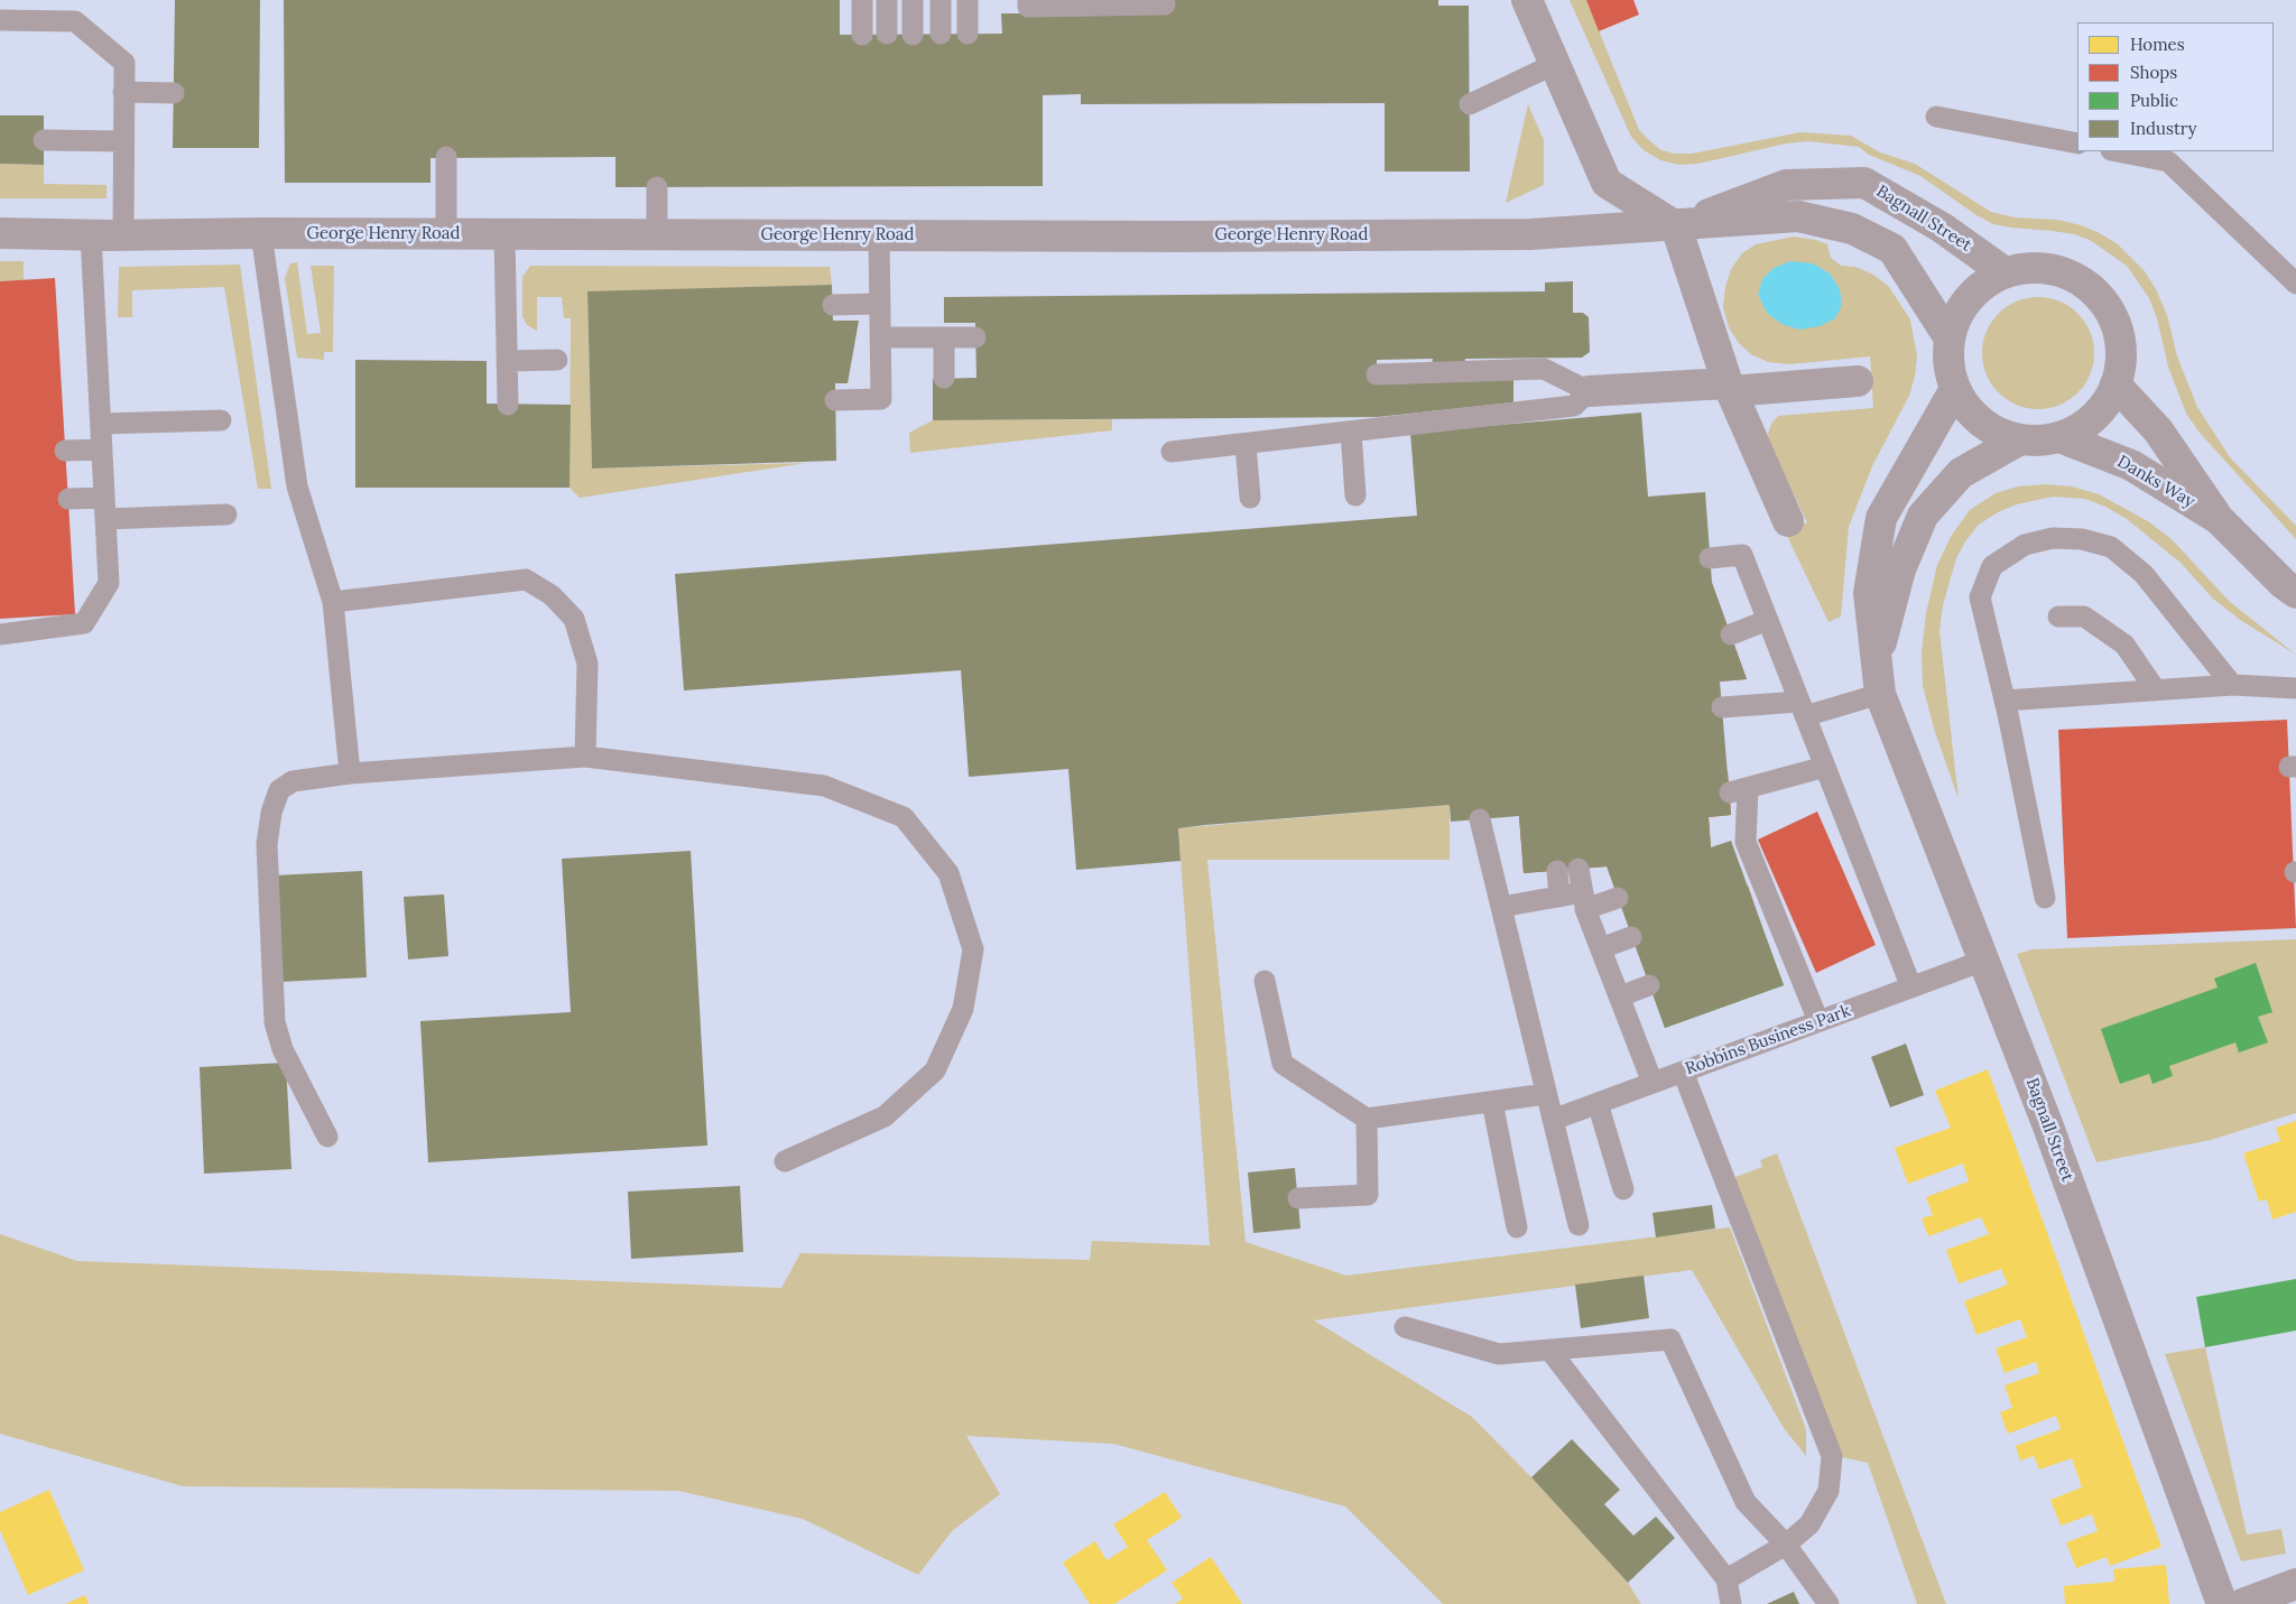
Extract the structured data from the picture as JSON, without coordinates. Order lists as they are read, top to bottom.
{
  "streets": {
    "street": ["Bagnall Street", "George Henry Road", "Danks Way"],
    "lane": ["Robbins Business Park"]
  },
  "crossings": [
    ["Bagnall Street", "George Henry Road"],
    ["Bagnall Street", "Danks Way"],
    ["Bagnall Street", "Robbins Business Park"]
  ],
  "legend": [
    "Homes",
    "Shops",
    "Public",
    "Industry"
  ]
}
